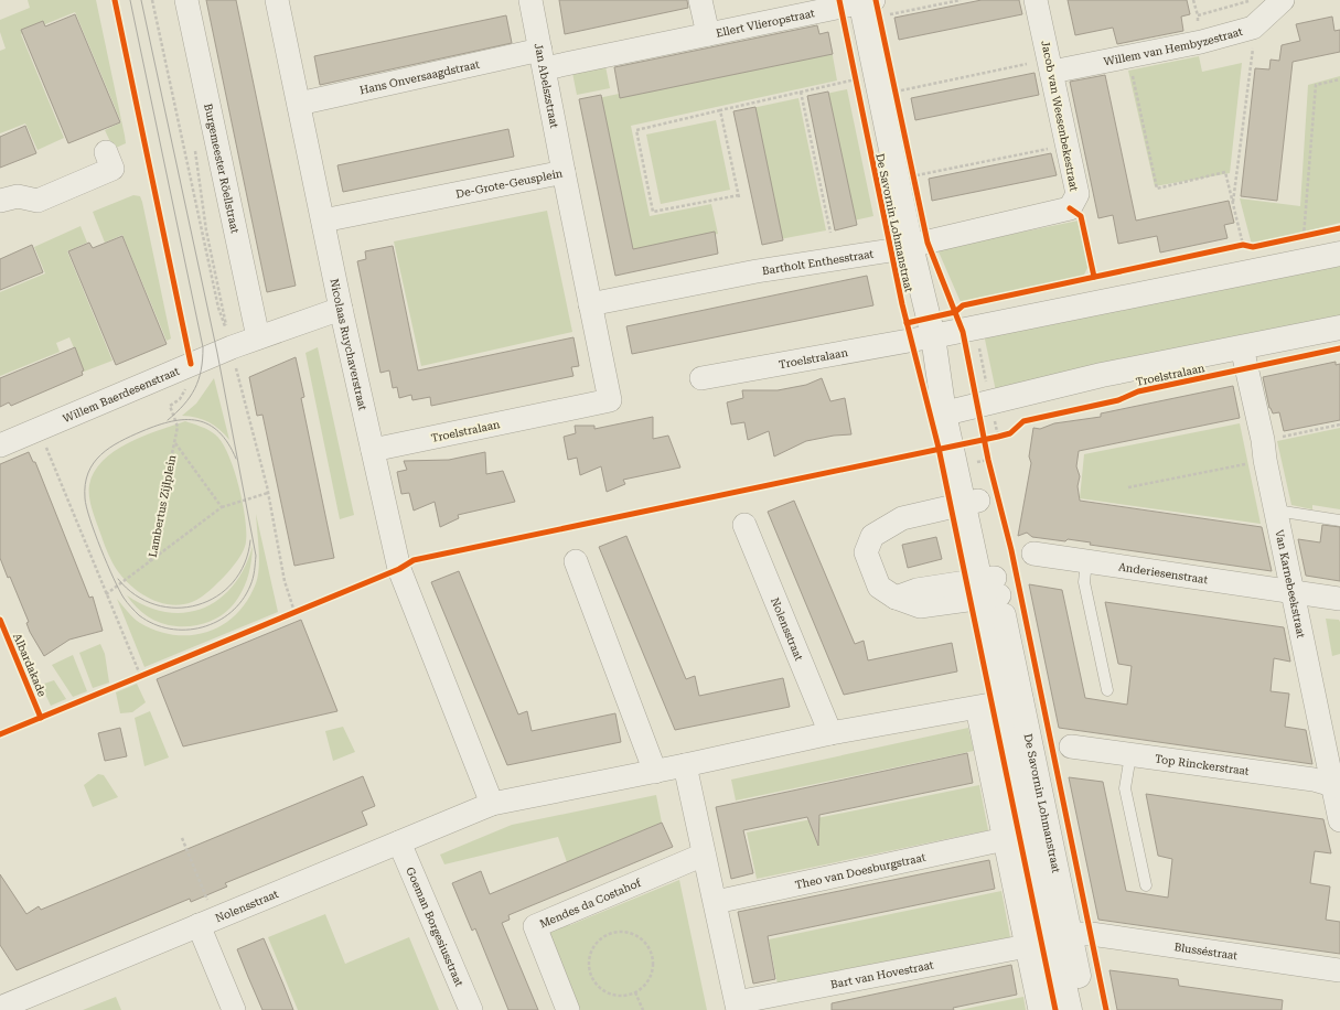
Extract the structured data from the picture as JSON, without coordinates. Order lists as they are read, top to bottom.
{
  "streets": {
    "street": [
      "Ellert Vlieropstraat",
      "Willem van Hembyzestraat",
      "Hans Onversaagdstraat",
      "Jan Abelszstraat",
      "Jacob van Weesenbekestraat",
      "Burgemeester Röellstraat",
      "De-Grote-Geusplein",
      "De Savornin Lohmanstraat",
      "Bartholt Enthesstraat",
      "Nicolaas Ruychaverstraat",
      "Troelstralaan",
      "Willem Baerdesenstraat",
      "Anderiesenstraat",
      "Van Karnebeekstraat",
      "Nolensstraat",
      "Top Rinckerstraat",
      "Theo van Doesburgstraat",
      "Mendes da Costahof",
      "Goeman Borgesiusstraat",
      "Blusséstraat",
      "Bart van Hovestraat"
    ],
    "path": ["Lambertus Zijlplein"],
    "cycle path": ["Albardakade"]
  },
  "crossings": [
    ["Ellert Vlieropstraat", "Hans Onversaagdstraat"],
    ["Ellert Vlieropstraat", "Jan Abelszstraat"],
    ["Ellert Vlieropstraat", "De Savornin Lohmanstraat"],
    ["Willem van Hembyzestraat", "Jacob van Weesenbekestraat"],
    ["Hans Onversaagdstraat", "Jan Abelszstraat"],
    ["Hans Onversaagdstraat", "Nicolaas Ruychaverstraat"],
    ["Jan Abelszstraat", "De-Grote-Geusplein"],
    ["Jacob van Weesenbekestraat", "Bartholt Enthesstraat"],
    ["Burgemeester Röellstraat", "Willem Baerdesenstraat"],
    ["De-Grote-Geusplein", "Bartholt Enthesstraat"],
    ["De-Grote-Geusplein", "Nicolaas Ruychaverstraat"],
    ["De-Grote-Geusplein", "Troelstralaan"],
    ["De Savornin Lohmanstraat", "Bartholt Enthesstraat"],
    ["De Savornin Lohmanstraat", "Troelstralaan"],
    ["De Savornin Lohmanstraat", "Nolensstraat"],
    ["De Savornin Lohmanstraat", "Blusséstraat"],
    ["Bartholt Enthesstraat", "Troelstralaan"],
    ["Nicolaas Ruychaverstraat", "Troelstralaan"],
    ["Nicolaas Ruychaverstraat", "Willem Baerdesenstraat"],
    ["Nicolaas Ruychaverstraat", "Nolensstraat"],
    ["Troelstralaan", "Van Karnebeekstraat"],
    ["Willem Baerdesenstraat", "Lambertus Zijlplein"],
    ["Anderiesenstraat", "Van Karnebeekstraat"],
    ["Van Karnebeekstraat", "Top Rinckerstraat"],
    ["Nolensstraat", "Goeman Borgesiusstraat"]
  ]
}
